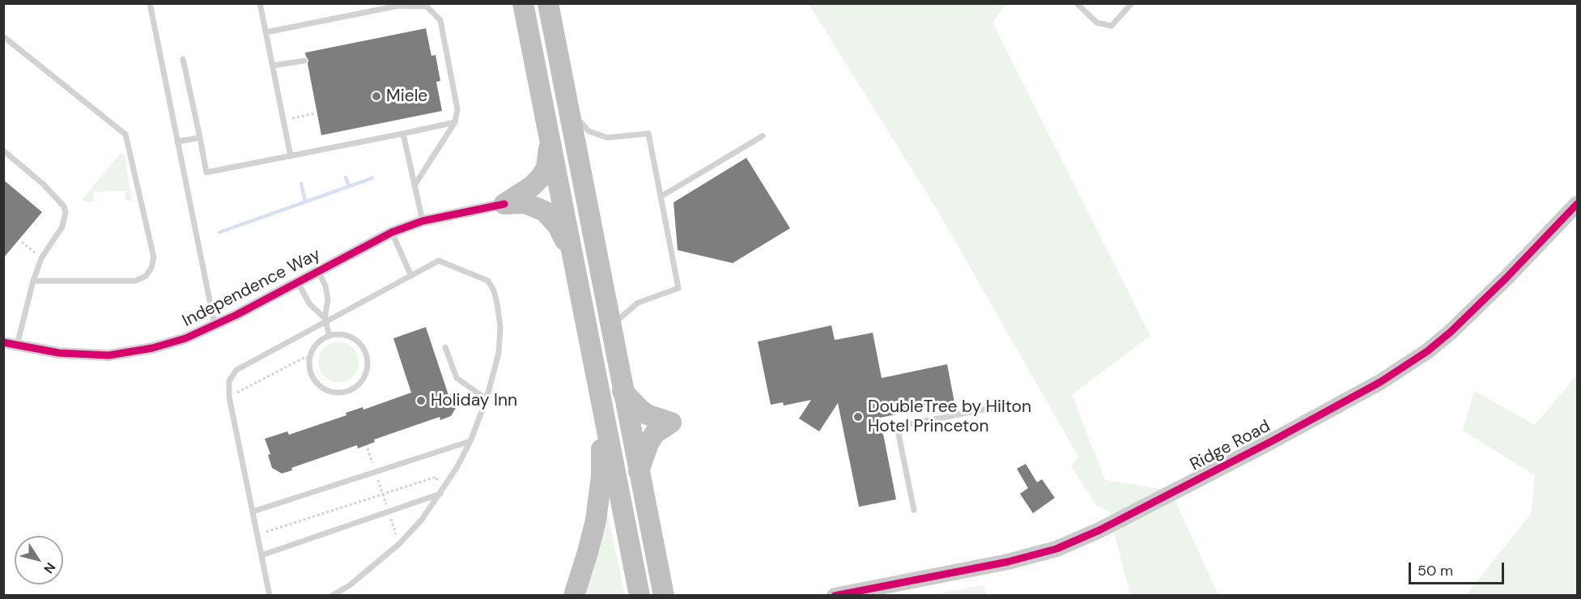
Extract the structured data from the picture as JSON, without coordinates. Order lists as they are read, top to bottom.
{
  "streets": {
    "street": ["Independence Way", "Ridge Road"]
  },
  "places": ["Miele", "Holiday Inn", "DoubleTree by Hilton Hotel Princeton"],
  "scale_bar": "50 m",
  "north": "bottom right"
}
